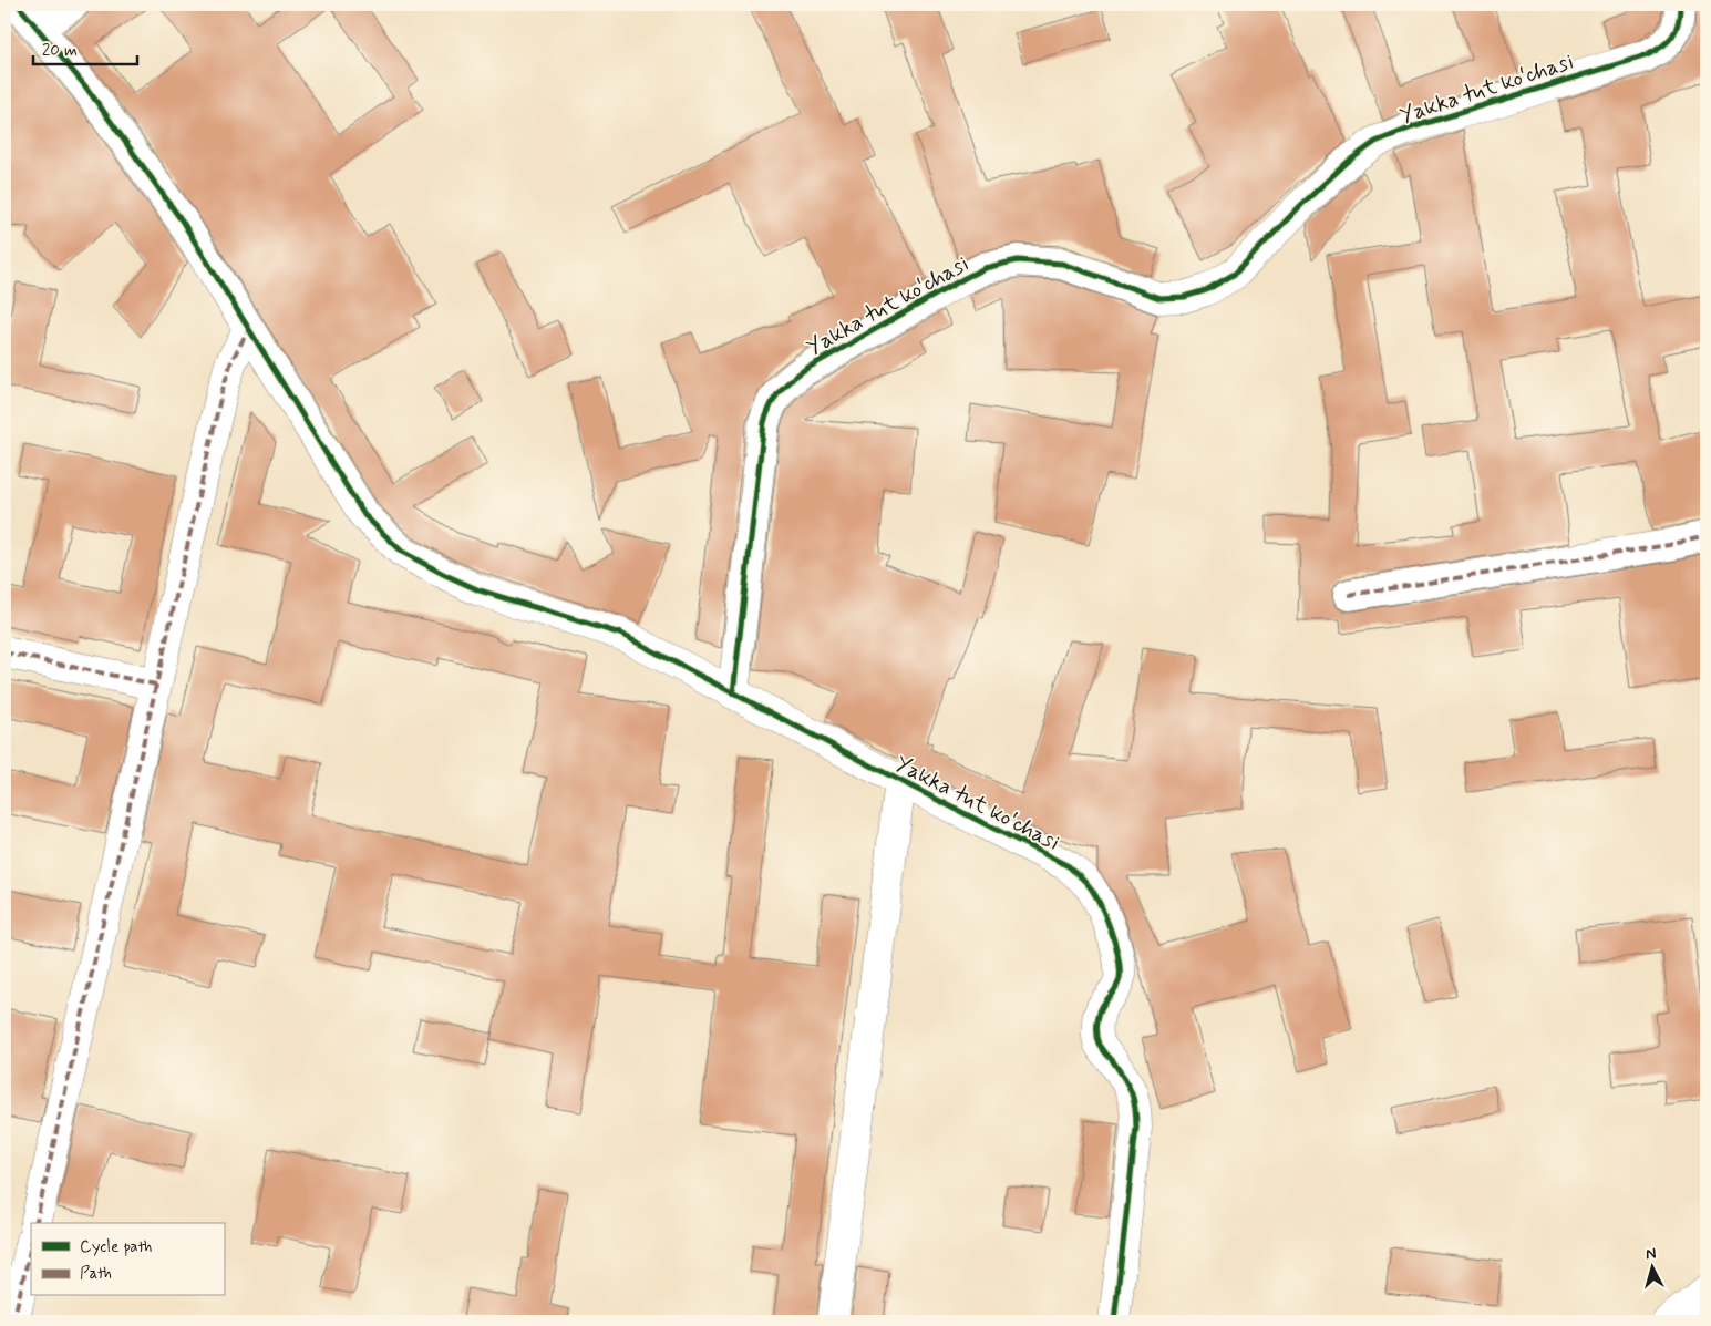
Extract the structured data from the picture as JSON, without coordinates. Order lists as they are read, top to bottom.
{
  "streets": {
    "street": ["Yakka tut koʻchasi"]
  },
  "legend": ["Cycle path", "Path"],
  "scale_bar": "20 m",
  "north": "top"
}
